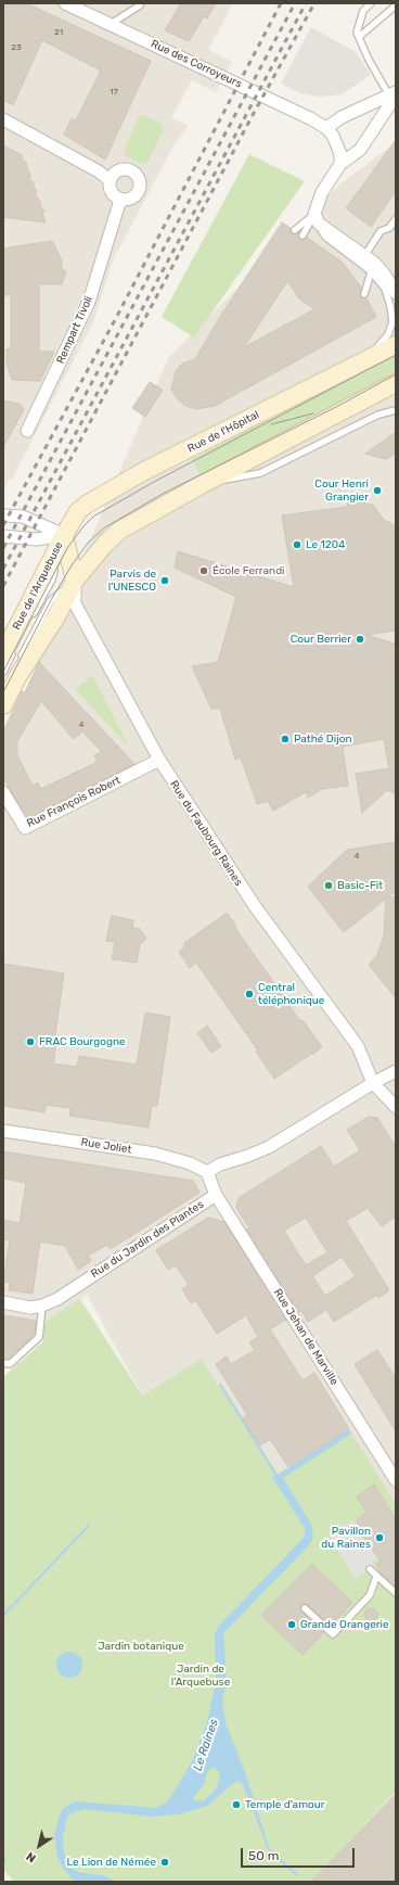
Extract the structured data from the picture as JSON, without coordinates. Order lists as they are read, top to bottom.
{
  "streets": {
    "main road": ["Rue de l'Hôpital", "Rue de l'Arquebuse", "Rue du Faubourg Raines"],
    "street": [
      "Rue des Corroyeurs",
      "Rempart Tivoli",
      "Rue François Robert",
      "Rue Joliet",
      "Rue du Jardin des Plantes",
      "Rue Jehan de Marville"
    ]
  },
  "crossings": [
    ["Rue de l'Hôpital", "Rue de l'Arquebuse"],
    ["Rue de l'Hôpital", "Rue du Faubourg Raines"],
    ["Rue de l'Arquebuse", "Rue du Faubourg Raines"],
    ["Rue François Robert", "Rue du Faubourg Raines"],
    ["Rue Joliet", "Rue du Jardin des Plantes"],
    ["Rue du Jardin des Plantes", "Rue Jehan de Marville"]
  ],
  "water": ["Le Raines"],
  "parks": ["Jardin botanique", "Jardin de l'Arquebuse"],
  "places": [
    "Cour Henri Grangier",
    "Le 1204",
    "École Ferrandi",
    "Parvis de l'UNESCO",
    "Cour Berrier",
    "Pathé Dijon",
    "Basic-Fit",
    "Central téléphonique",
    "FRAC Bourgogne",
    "Pavillon du Raines",
    "Grande Orangerie",
    "Temple d'amour",
    "Le Lion de Némée"
  ],
  "house_numbers": [
    "21",
    "23",
    "17",
    "4",
    "4"
  ],
  "scale_bar": "50 m",
  "north": "bottom left"
}
